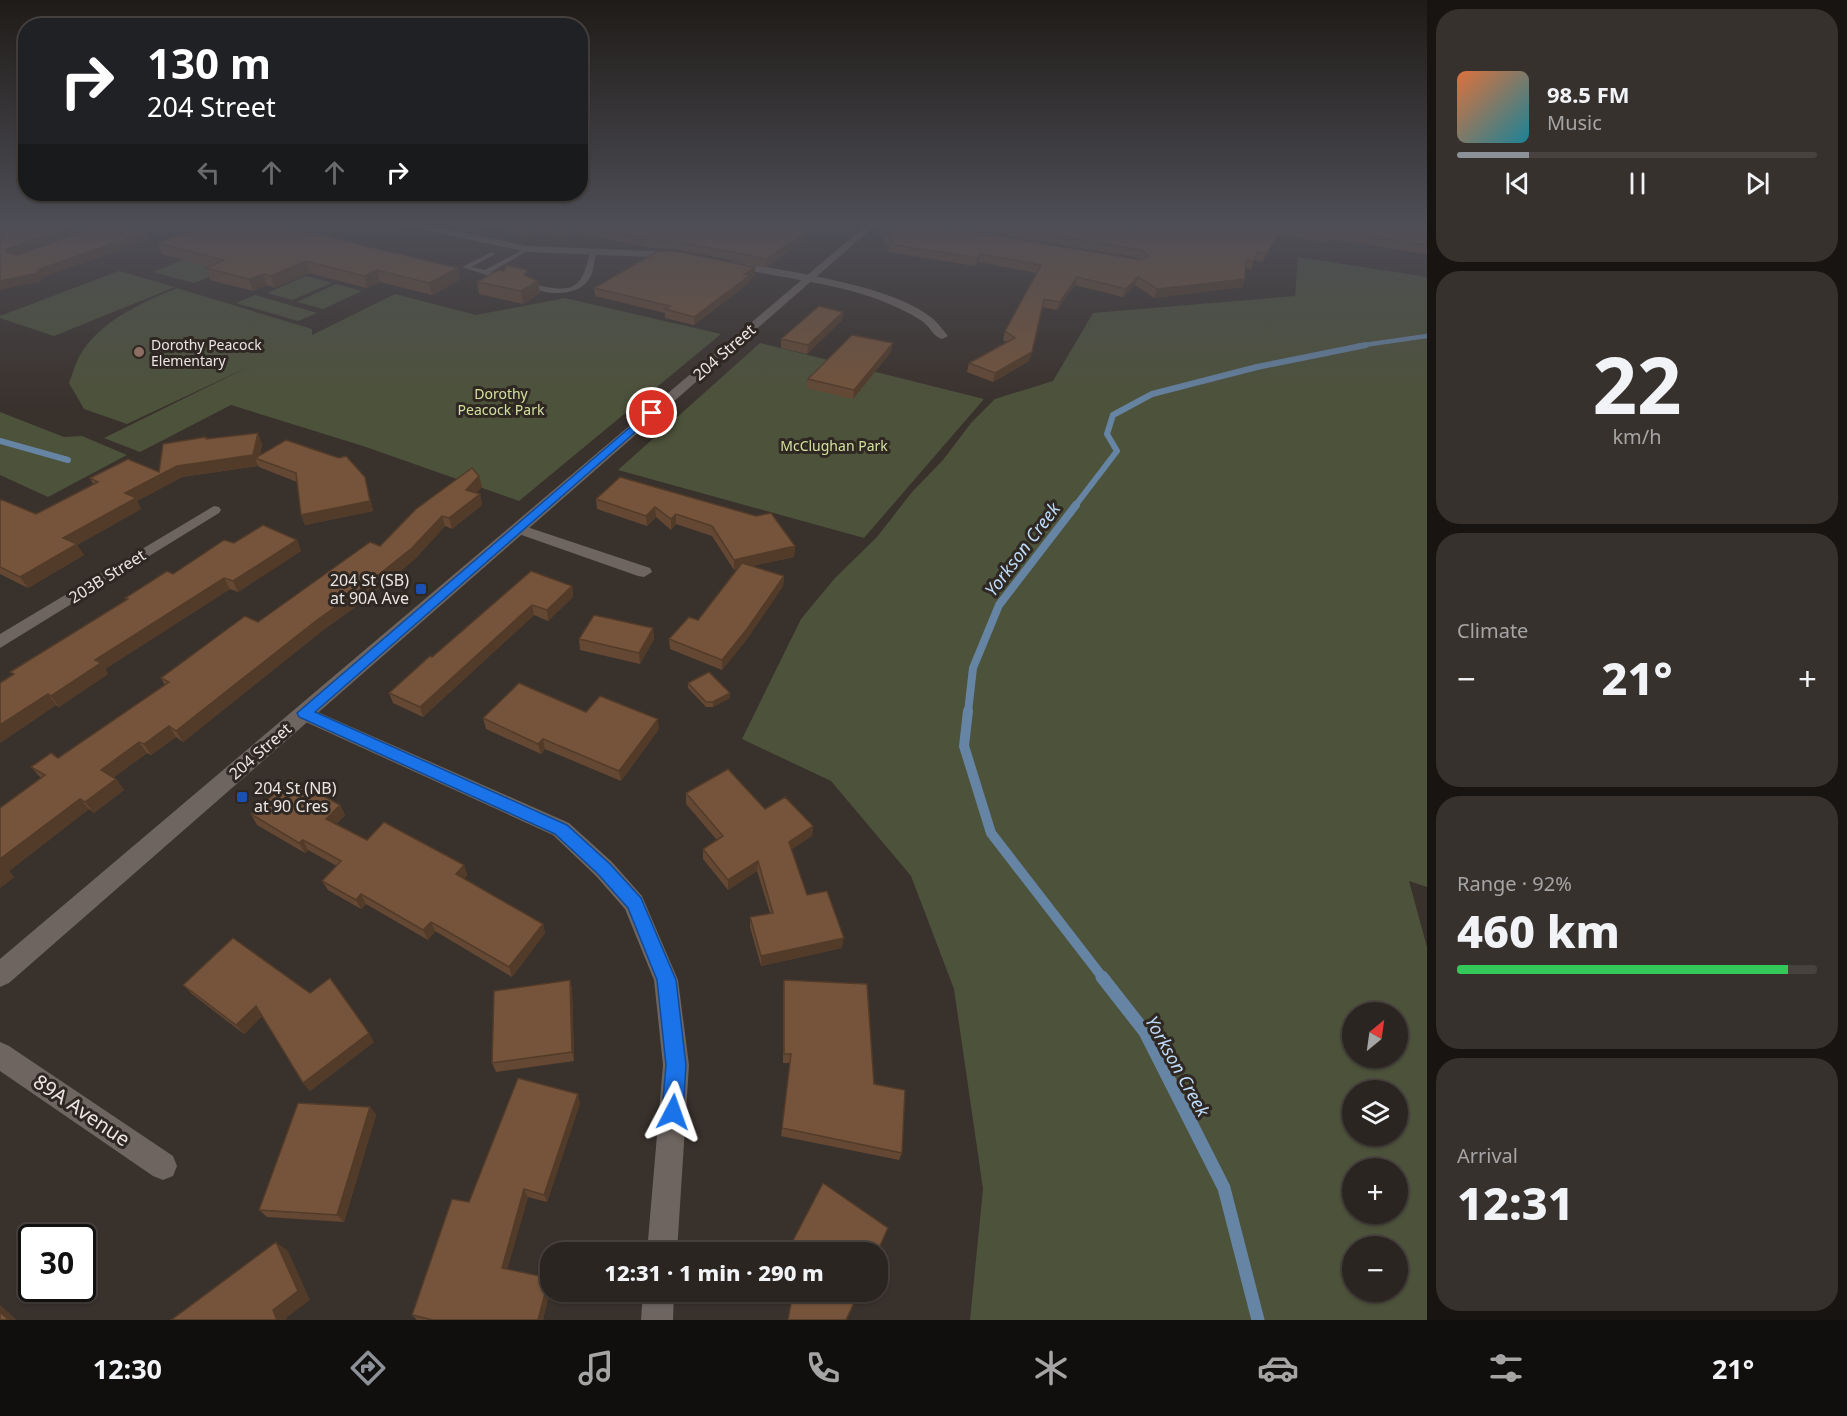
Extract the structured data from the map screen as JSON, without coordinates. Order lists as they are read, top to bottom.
{
  "streets": {
    "street": ["204 Street", "203B Street", "89A Avenue"]
  },
  "water": ["Yorkson Creek"],
  "parks": ["Dorothy Peacock Park", "McClughan Park"],
  "places": {
    "other": ["Dorothy Peacock Elementary"],
    "transit": ["204 St (SB) at 90A Ave", "204 St (NB) at 90 Cres"]
  },
  "north": "top right",
  "page": {
    "turn": ["130 m", "204 Street"],
    "song": ["98.5 FM", "Music"],
    "tile": [
      ["22", "km/h"],
      "Climate",
      ["Range · 92%", "460 km"],
      ["Arrival", "12:31"]
    ],
    "heat": ["−", "21°", "+"],
    "map_buttons": ["+", "−"],
    "limit": "30",
    "trip": "12:31 · 1 min · 290 m",
    "tabs": ["12:30", "21°"]
  }
}
